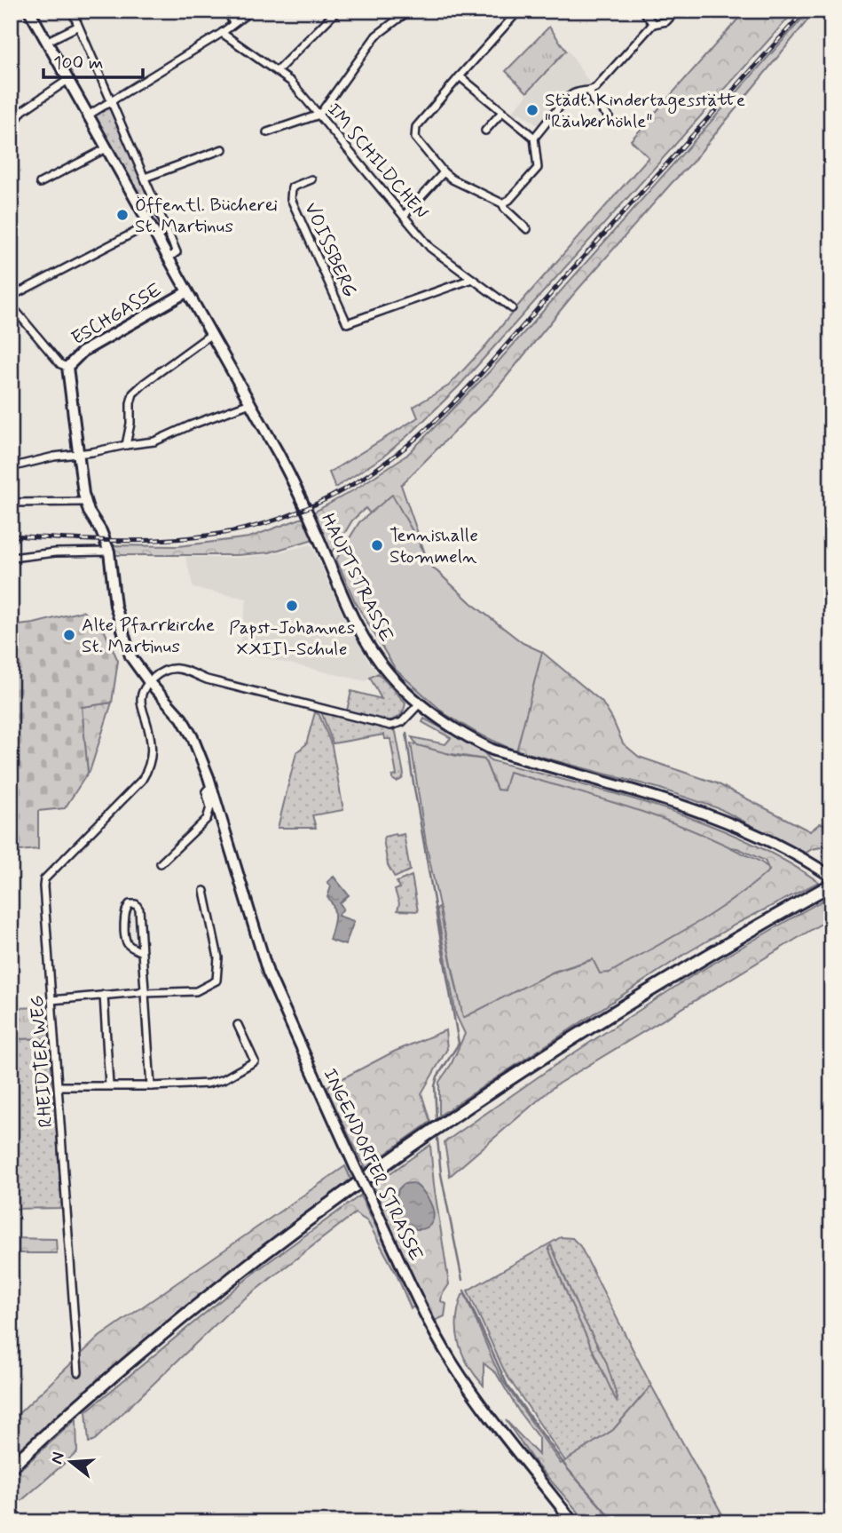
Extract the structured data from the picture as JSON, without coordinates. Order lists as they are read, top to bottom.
{
  "streets": {
    "street": [
      "IM SCHILDCHEN",
      "VOISSBERG",
      "ESCHGASSE",
      "HAUPTSTRASSE",
      "RHEIDTER WEG",
      "INGENDORFER STRASSE"
    ]
  },
  "crossings": [
    ["IM SCHILDCHEN", "VOISSBERG"],
    ["ESCHGASSE", "HAUPTSTRASSE"],
    ["RHEIDTER WEG", "INGENDORFER STRASSE"]
  ],
  "places": [
    "Städt. Kindertagesstätte \"Räuberhöhle\"",
    "Öffentl. Bücherei St. Martinus",
    "Tennishalle Stommeln",
    "Papst-Johannes XXIII-Schule",
    "Alte Pfarrkirche St. Martinus"
  ],
  "scale_bar": "100 m",
  "north": "left"
}
